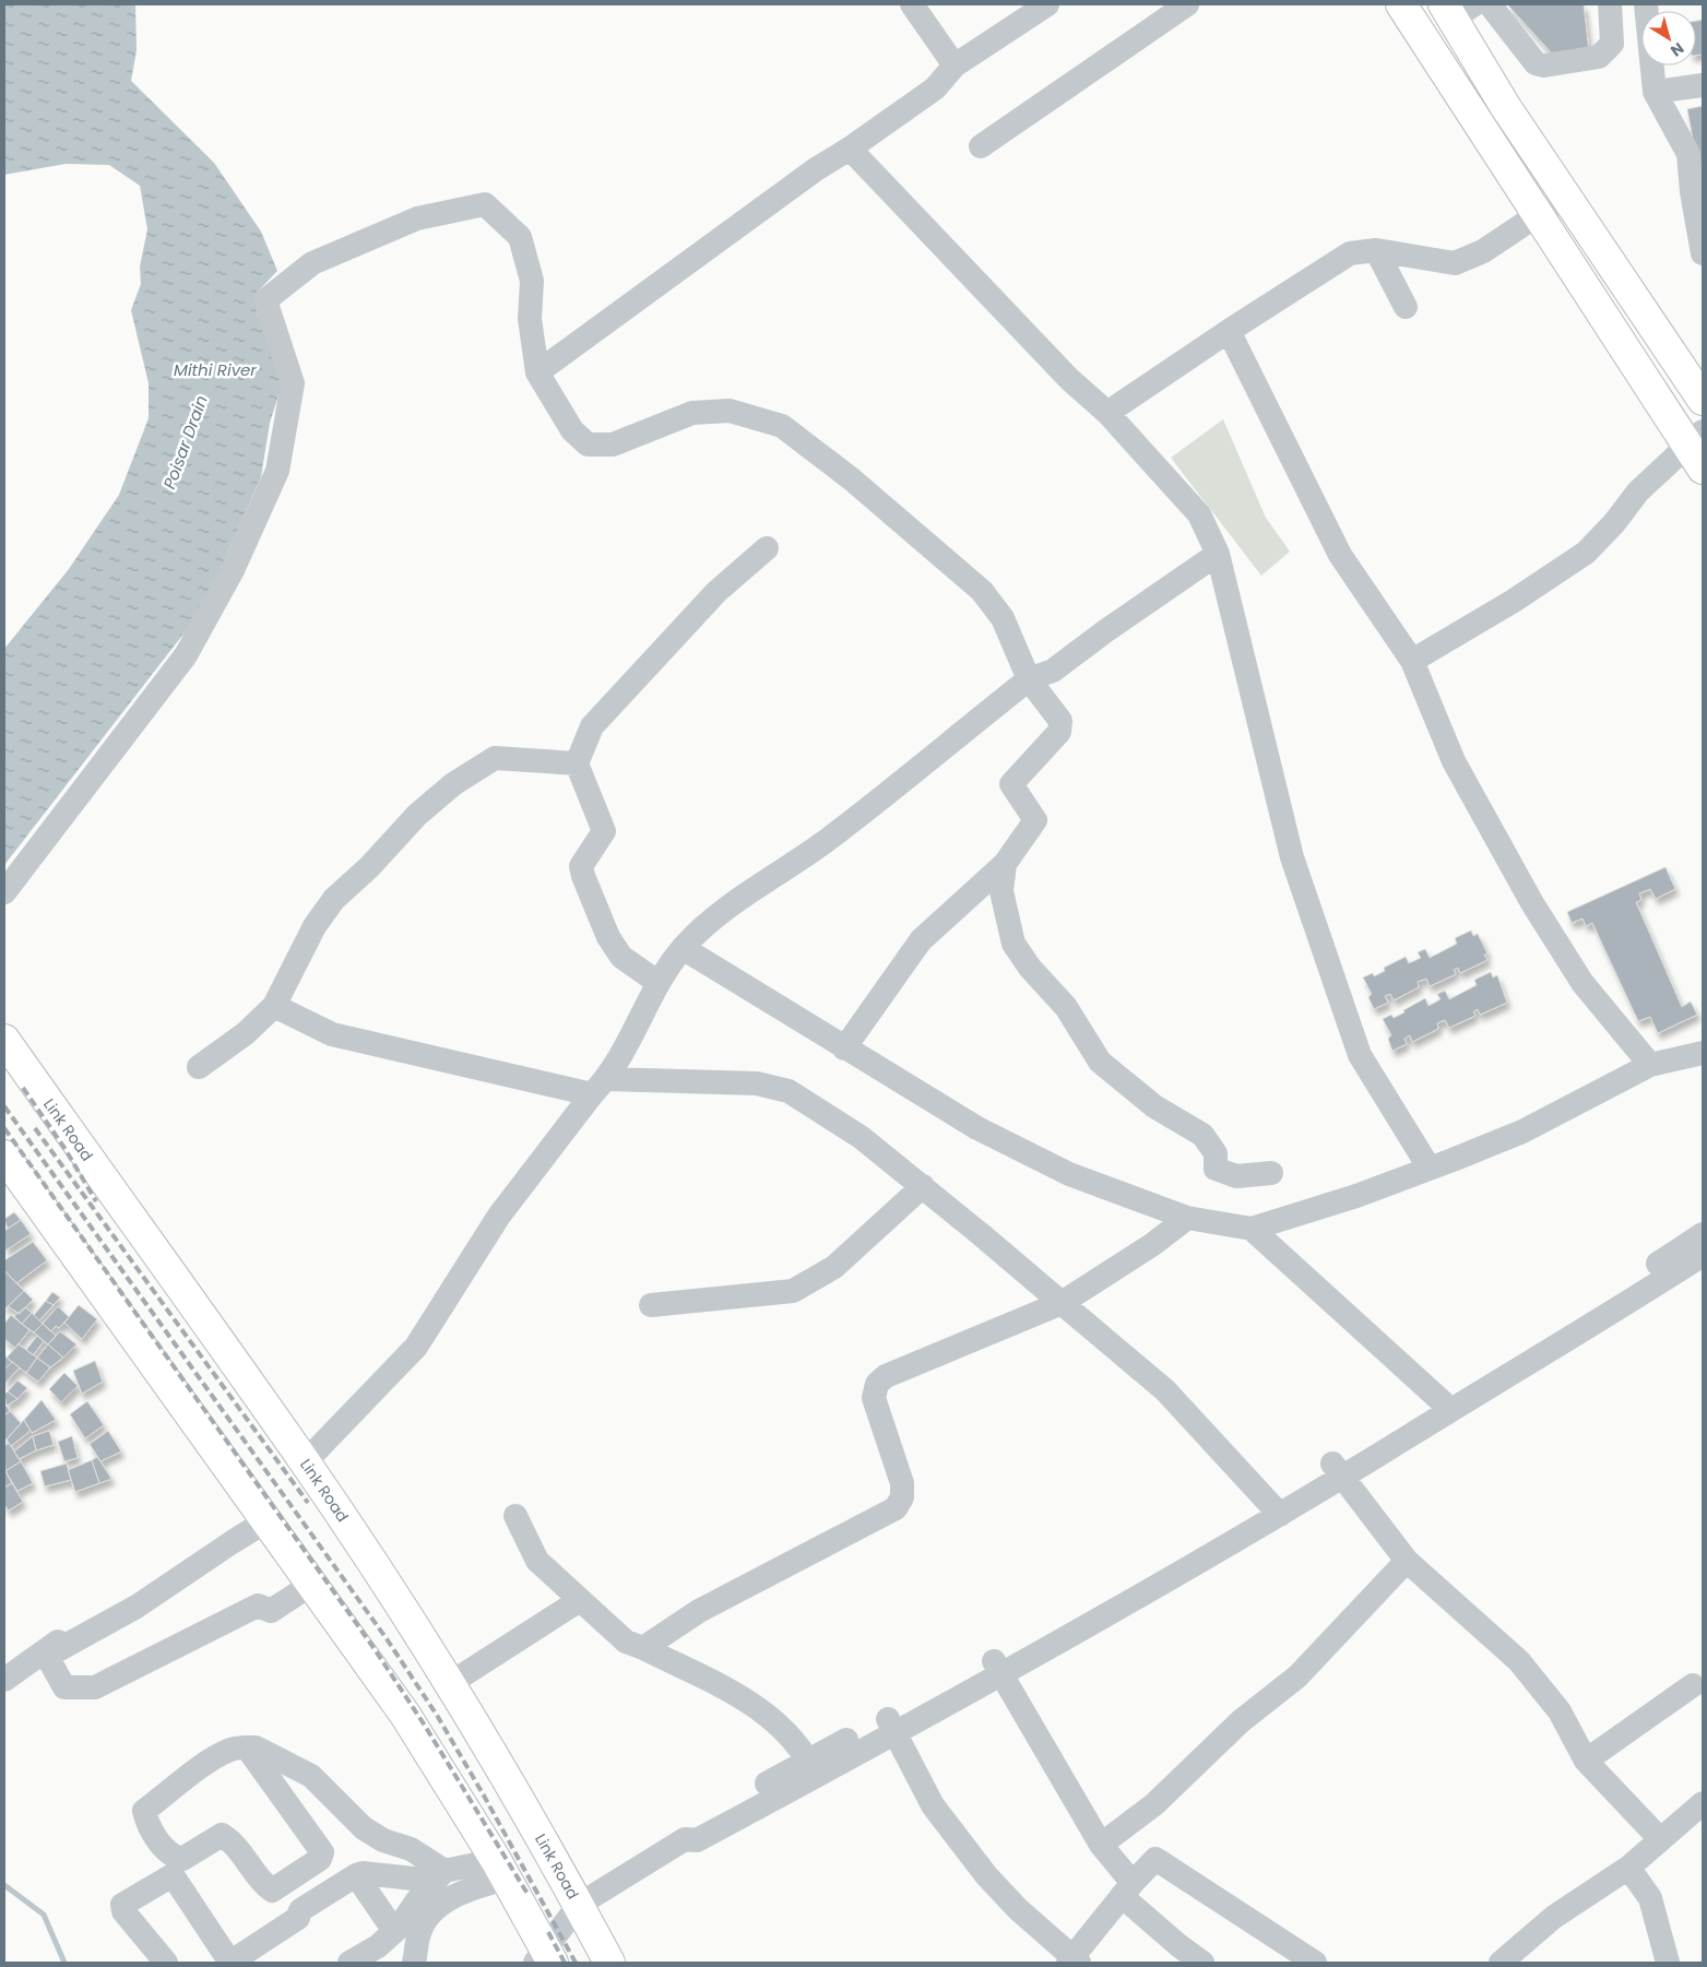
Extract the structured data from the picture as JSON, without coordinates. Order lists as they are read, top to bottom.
{
  "streets": {
    "main road": ["Link Road"]
  },
  "water": ["Mithi River", "Poisar Drain"],
  "north": "bottom right"
}
